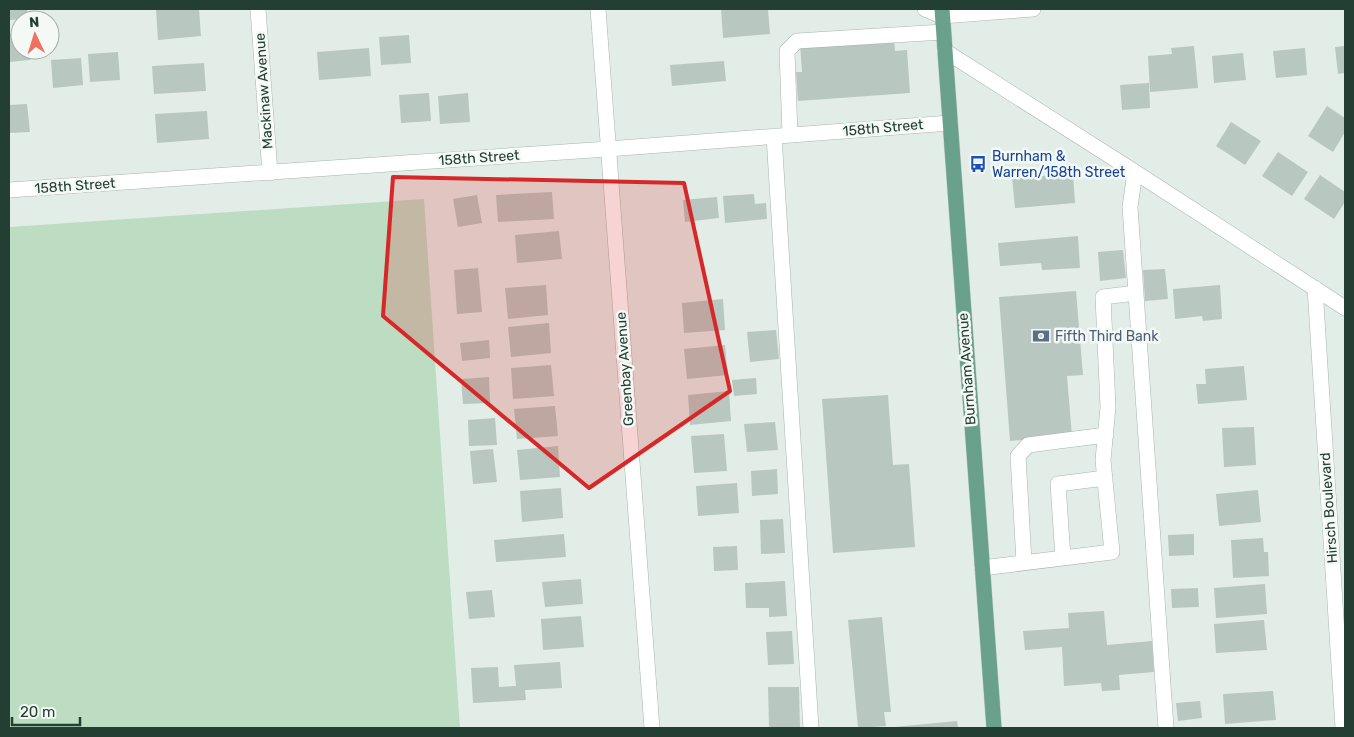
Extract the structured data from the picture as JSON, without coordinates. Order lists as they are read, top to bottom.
{
  "streets": {
    "main road": ["Burnham Avenue"],
    "street": [
      "Mackinaw Avenue",
      "158th Street",
      "Greenbay Avenue",
      "Hirsch Boulevard"
    ]
  },
  "crossings": [
    ["Mackinaw Avenue", "158th Street"],
    ["158th Street", "Greenbay Avenue"],
    ["158th Street", "Burnham Avenue"]
  ],
  "places": {
    "bus stop": ["Burnham & Warren/158th Street"],
    "bank": ["Fifth Third Bank"]
  },
  "scale_bar": "20 m",
  "north": "top"
}
